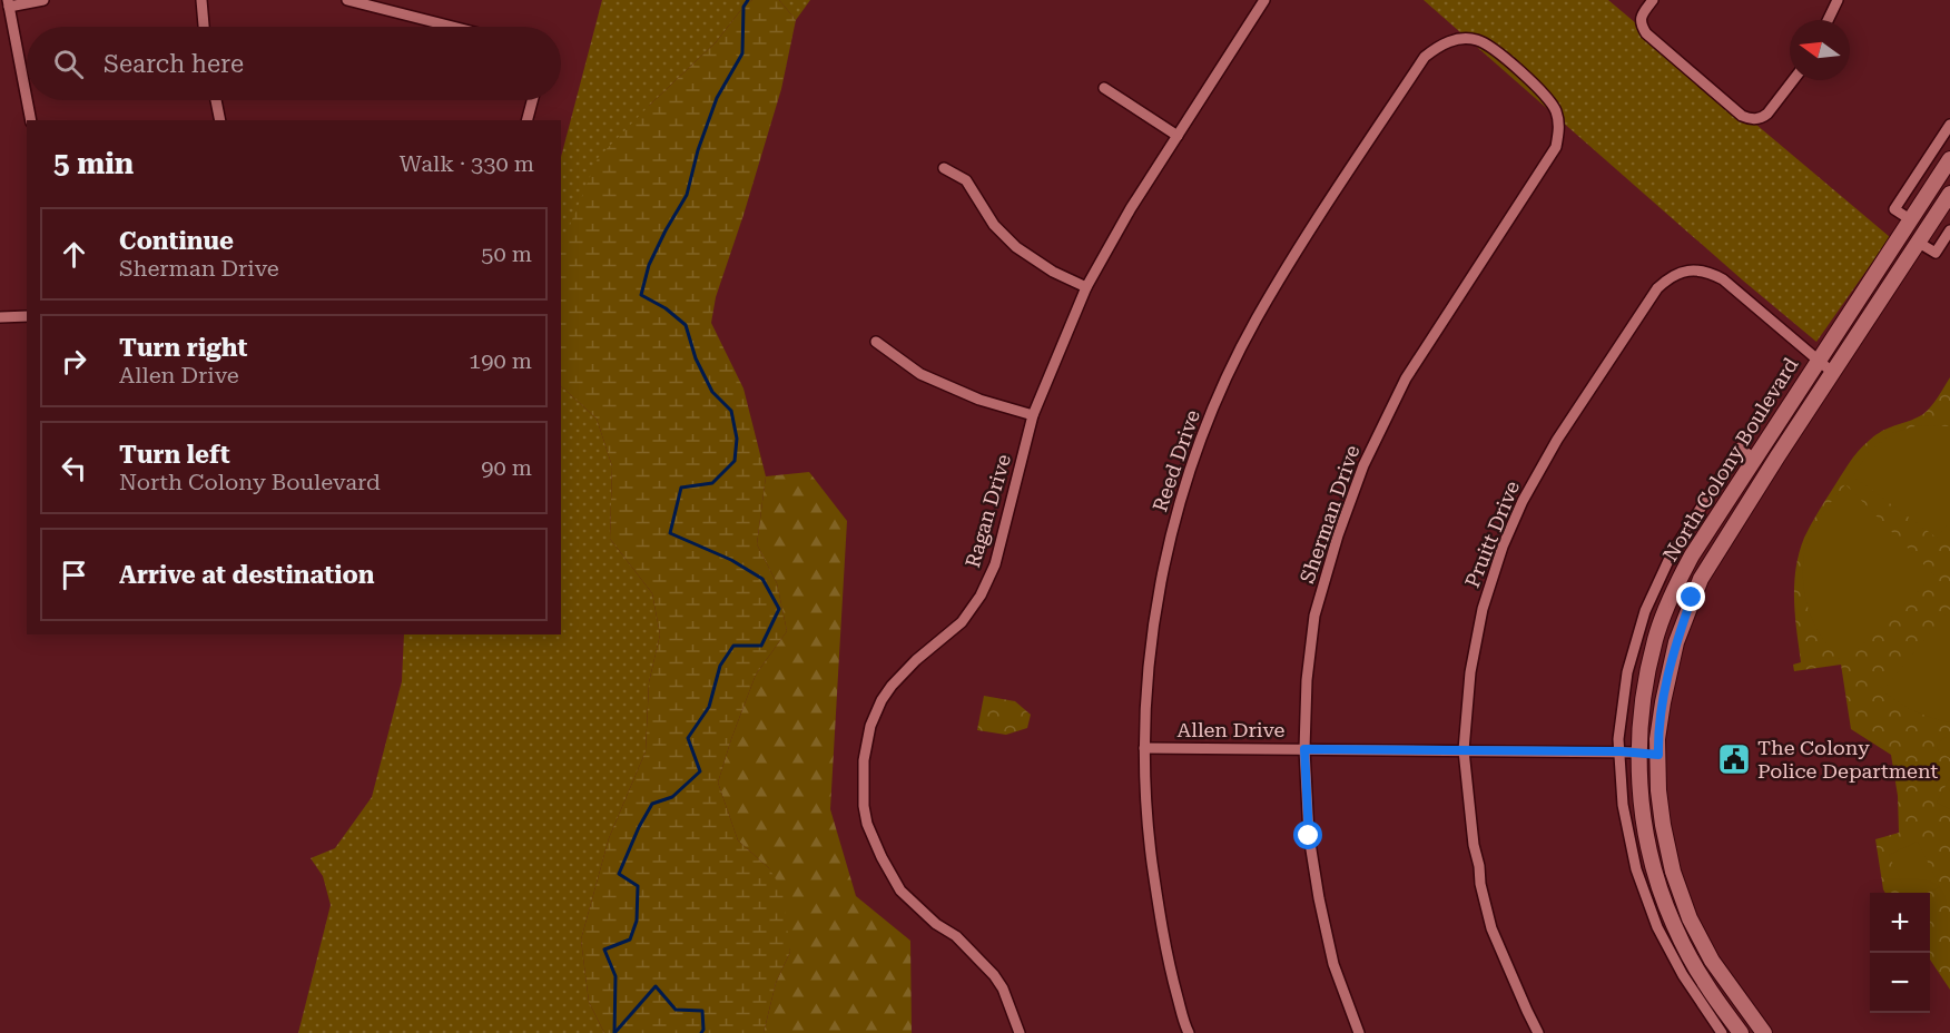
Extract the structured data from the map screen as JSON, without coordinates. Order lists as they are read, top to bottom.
{
  "streets": {
    "main road": ["North Colony Boulevard"],
    "street": [
      "Reed Drive",
      "Ragan Drive",
      "Sherman Drive",
      "Pruitt Drive",
      "Allen Drive"
    ]
  },
  "crossings": [
    ["North Colony Boulevard", "Pruitt Drive"],
    ["North Colony Boulevard", "Allen Drive"],
    ["Reed Drive", "Sherman Drive"],
    ["Reed Drive", "Allen Drive"],
    ["Sherman Drive", "Allen Drive"],
    ["Pruitt Drive", "Allen Drive"]
  ],
  "places": {
    "public building": ["The Colony Police Department"]
  },
  "north": "left",
  "page": {
    "search": "Search here",
    "heading": ["5 min", "Walk · 330 m"],
    "list": [
      ["Continue", "Sherman Drive", "50 m"],
      ["Turn right", "Allen Drive", "190 m"],
      ["Turn left", "North Colony Boulevard", "90 m"],
      "Arrive at destination"
    ],
    "map_buttons": ["+", "−"]
  }
}
